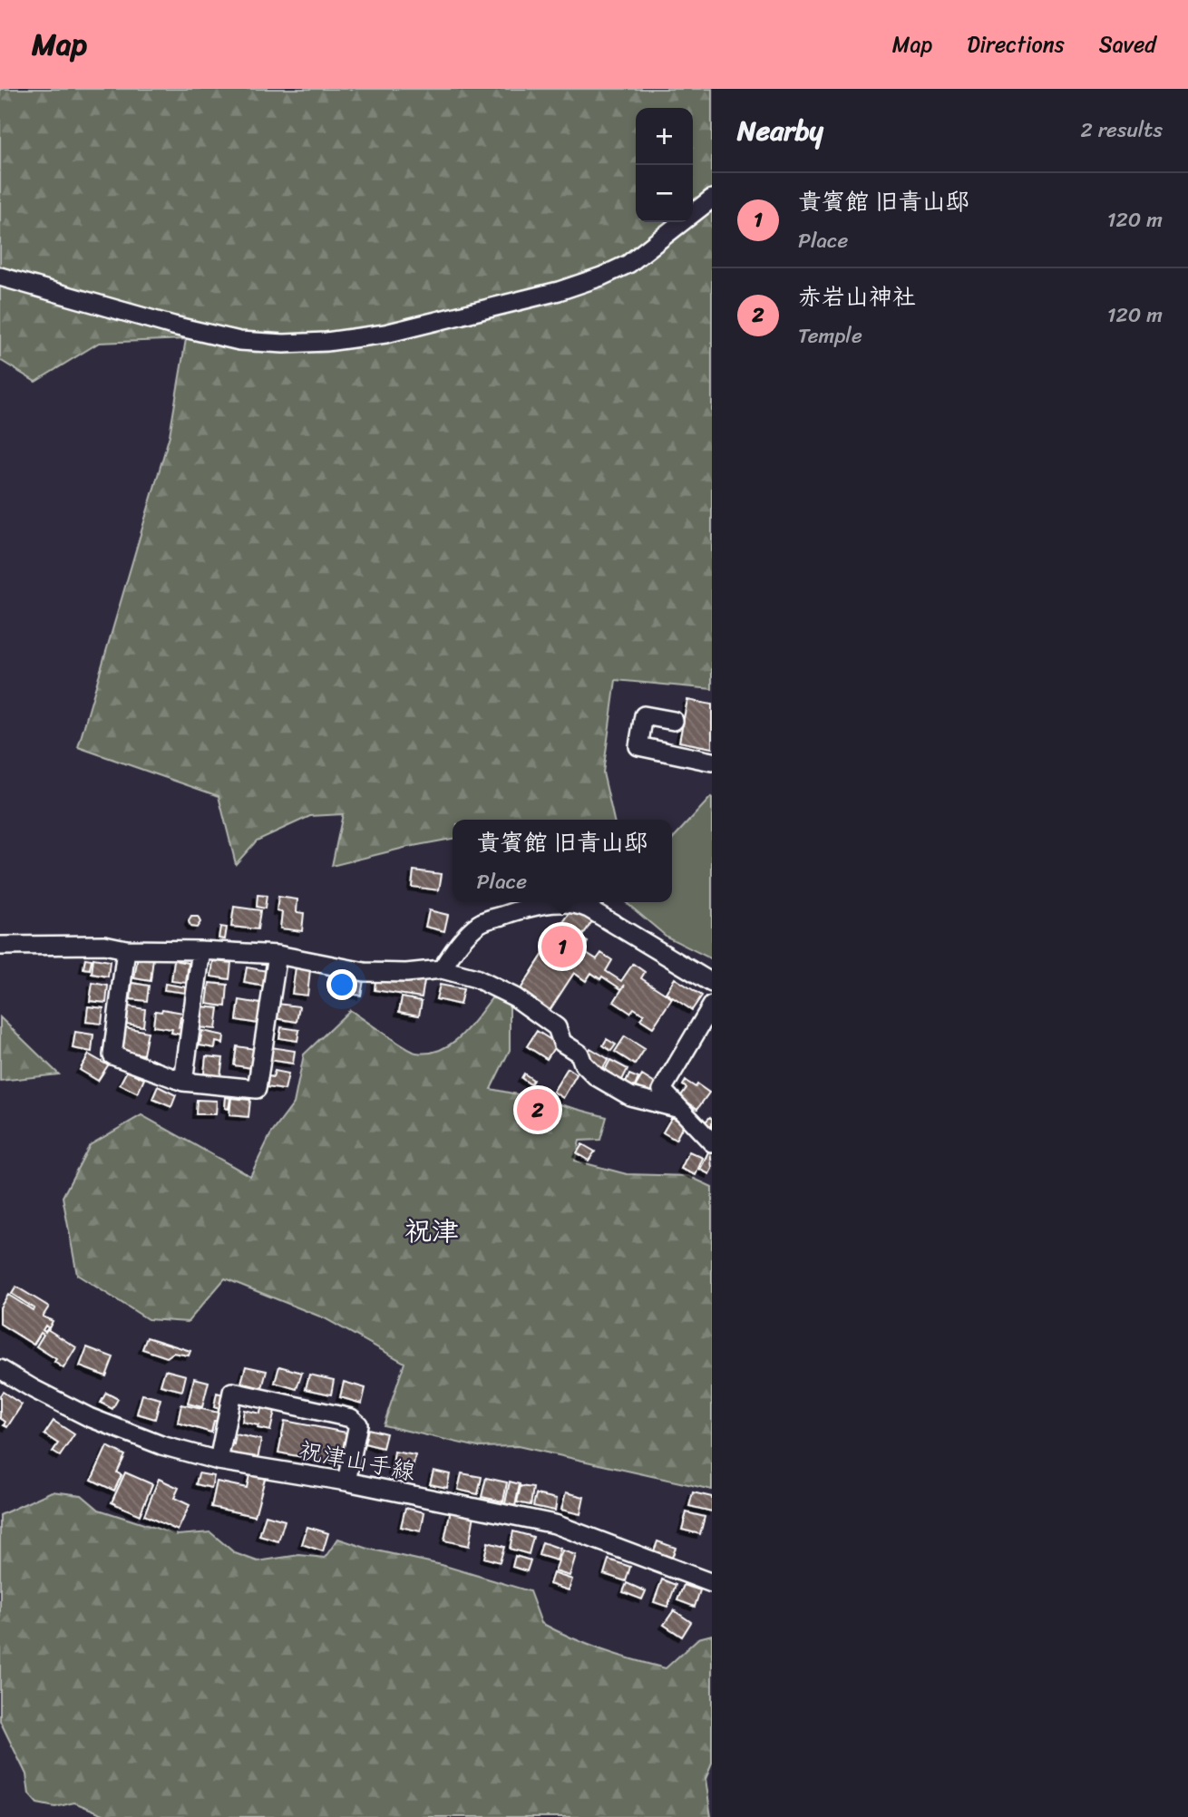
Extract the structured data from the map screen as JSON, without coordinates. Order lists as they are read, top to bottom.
{
  "streets": {
    "street": ["祝津山手線"]
  },
  "districts": ["祝津"],
  "page": {
    "header": "Map",
    "nav": ["Map", "Directions", "Saved"],
    "heading": ["Nearby", "2 results"],
    "map_buttons": ["+", "−"],
    "list": [
      {
        "mark": "1",
        "name": "貴賓館 旧青山邸",
        "note": "Place",
        "value": "120 m"
      },
      {
        "mark": "2",
        "name": "赤岩山神社",
        "note": "Temple",
        "value": "120 m"
      }
    ],
    "popup": ["貴賓館 旧青山邸", "Place"],
    "pins": ["1", "2"]
  }
}
